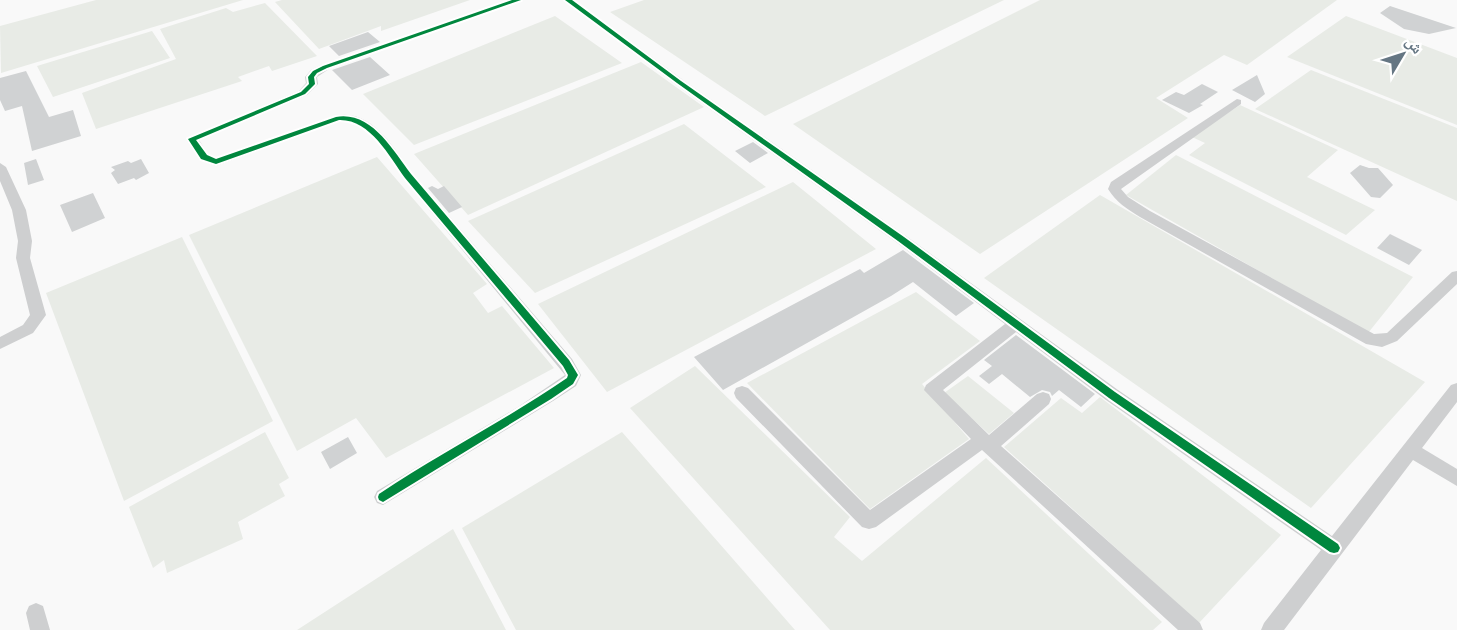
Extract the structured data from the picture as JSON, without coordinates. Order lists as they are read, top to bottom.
{
  "north": "top right"
}
